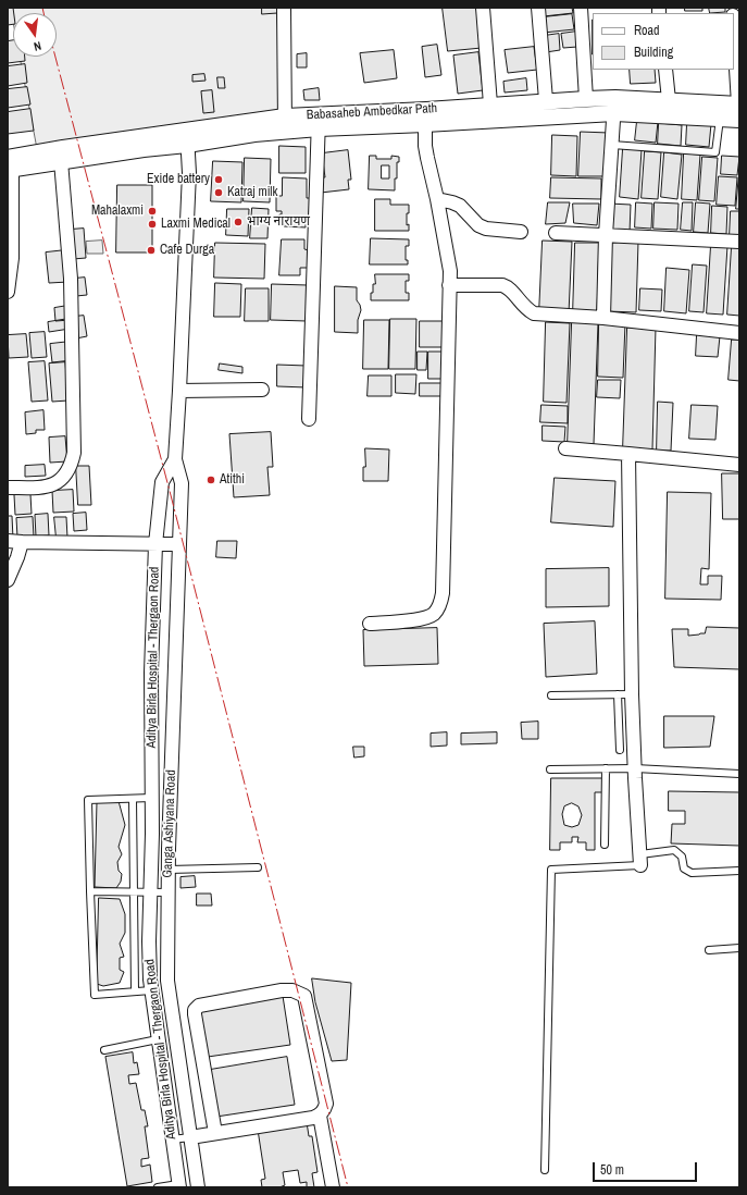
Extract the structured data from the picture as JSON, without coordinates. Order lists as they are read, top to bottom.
{
  "streets": {
    "street": ["Babasaheb Ambedkar Path", "Aditya Birla Hospital - Thergaon Road", "Ganga Ashiyana Road"]
  },
  "crossings": [
    ["Babasaheb Ambedkar Path", "Aditya Birla Hospital - Thergaon Road"],
    ["Aditya Birla Hospital - Thergaon Road", "Ganga Ashiyana Road"]
  ],
  "places": [
    "Exide battery",
    "Katraj milk",
    "Mahalaxmi",
    "भाग्य नारायण",
    "Laxmi Medical",
    "Cafe Durga",
    "Atithi"
  ],
  "legend": ["Road", "Building"],
  "scale_bar": "50 m",
  "north": "bottom"
}
